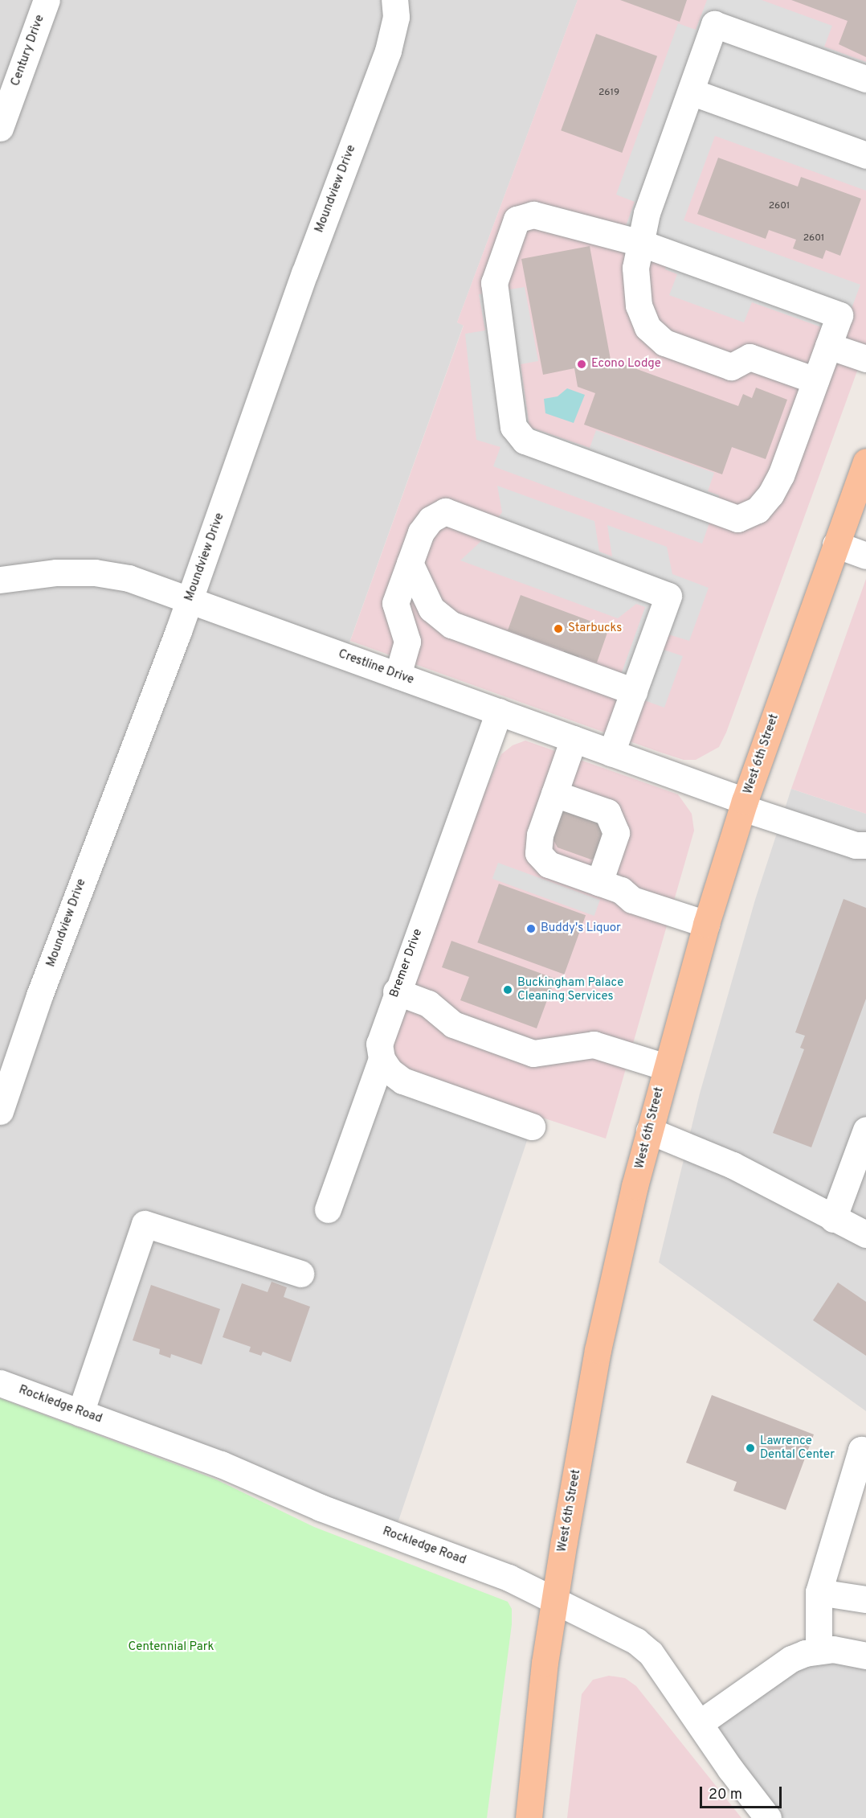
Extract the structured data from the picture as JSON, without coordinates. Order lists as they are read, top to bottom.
{
  "streets": {
    "main road": ["West 6th Street"],
    "street": [
      "Century Drive",
      "Moundview Drive",
      "Crestline Drive",
      "Bremer Drive",
      "Rockledge Road"
    ]
  },
  "crossings": [
    ["Moundview Drive", "Crestline Drive"],
    ["Crestline Drive", "West 6th Street"],
    ["Crestline Drive", "Bremer Drive"],
    ["West 6th Street", "Rockledge Road"]
  ],
  "parks": ["Centennial Park"],
  "places": [
    "Econo Lodge",
    "Starbucks",
    "Buddy's Liquor",
    "Buckingham Palace Cleaning Services",
    "Lawrence Dental Center"
  ],
  "house_numbers": ["2619", "2601", "2601"],
  "scale_bar": "20 m"
}
